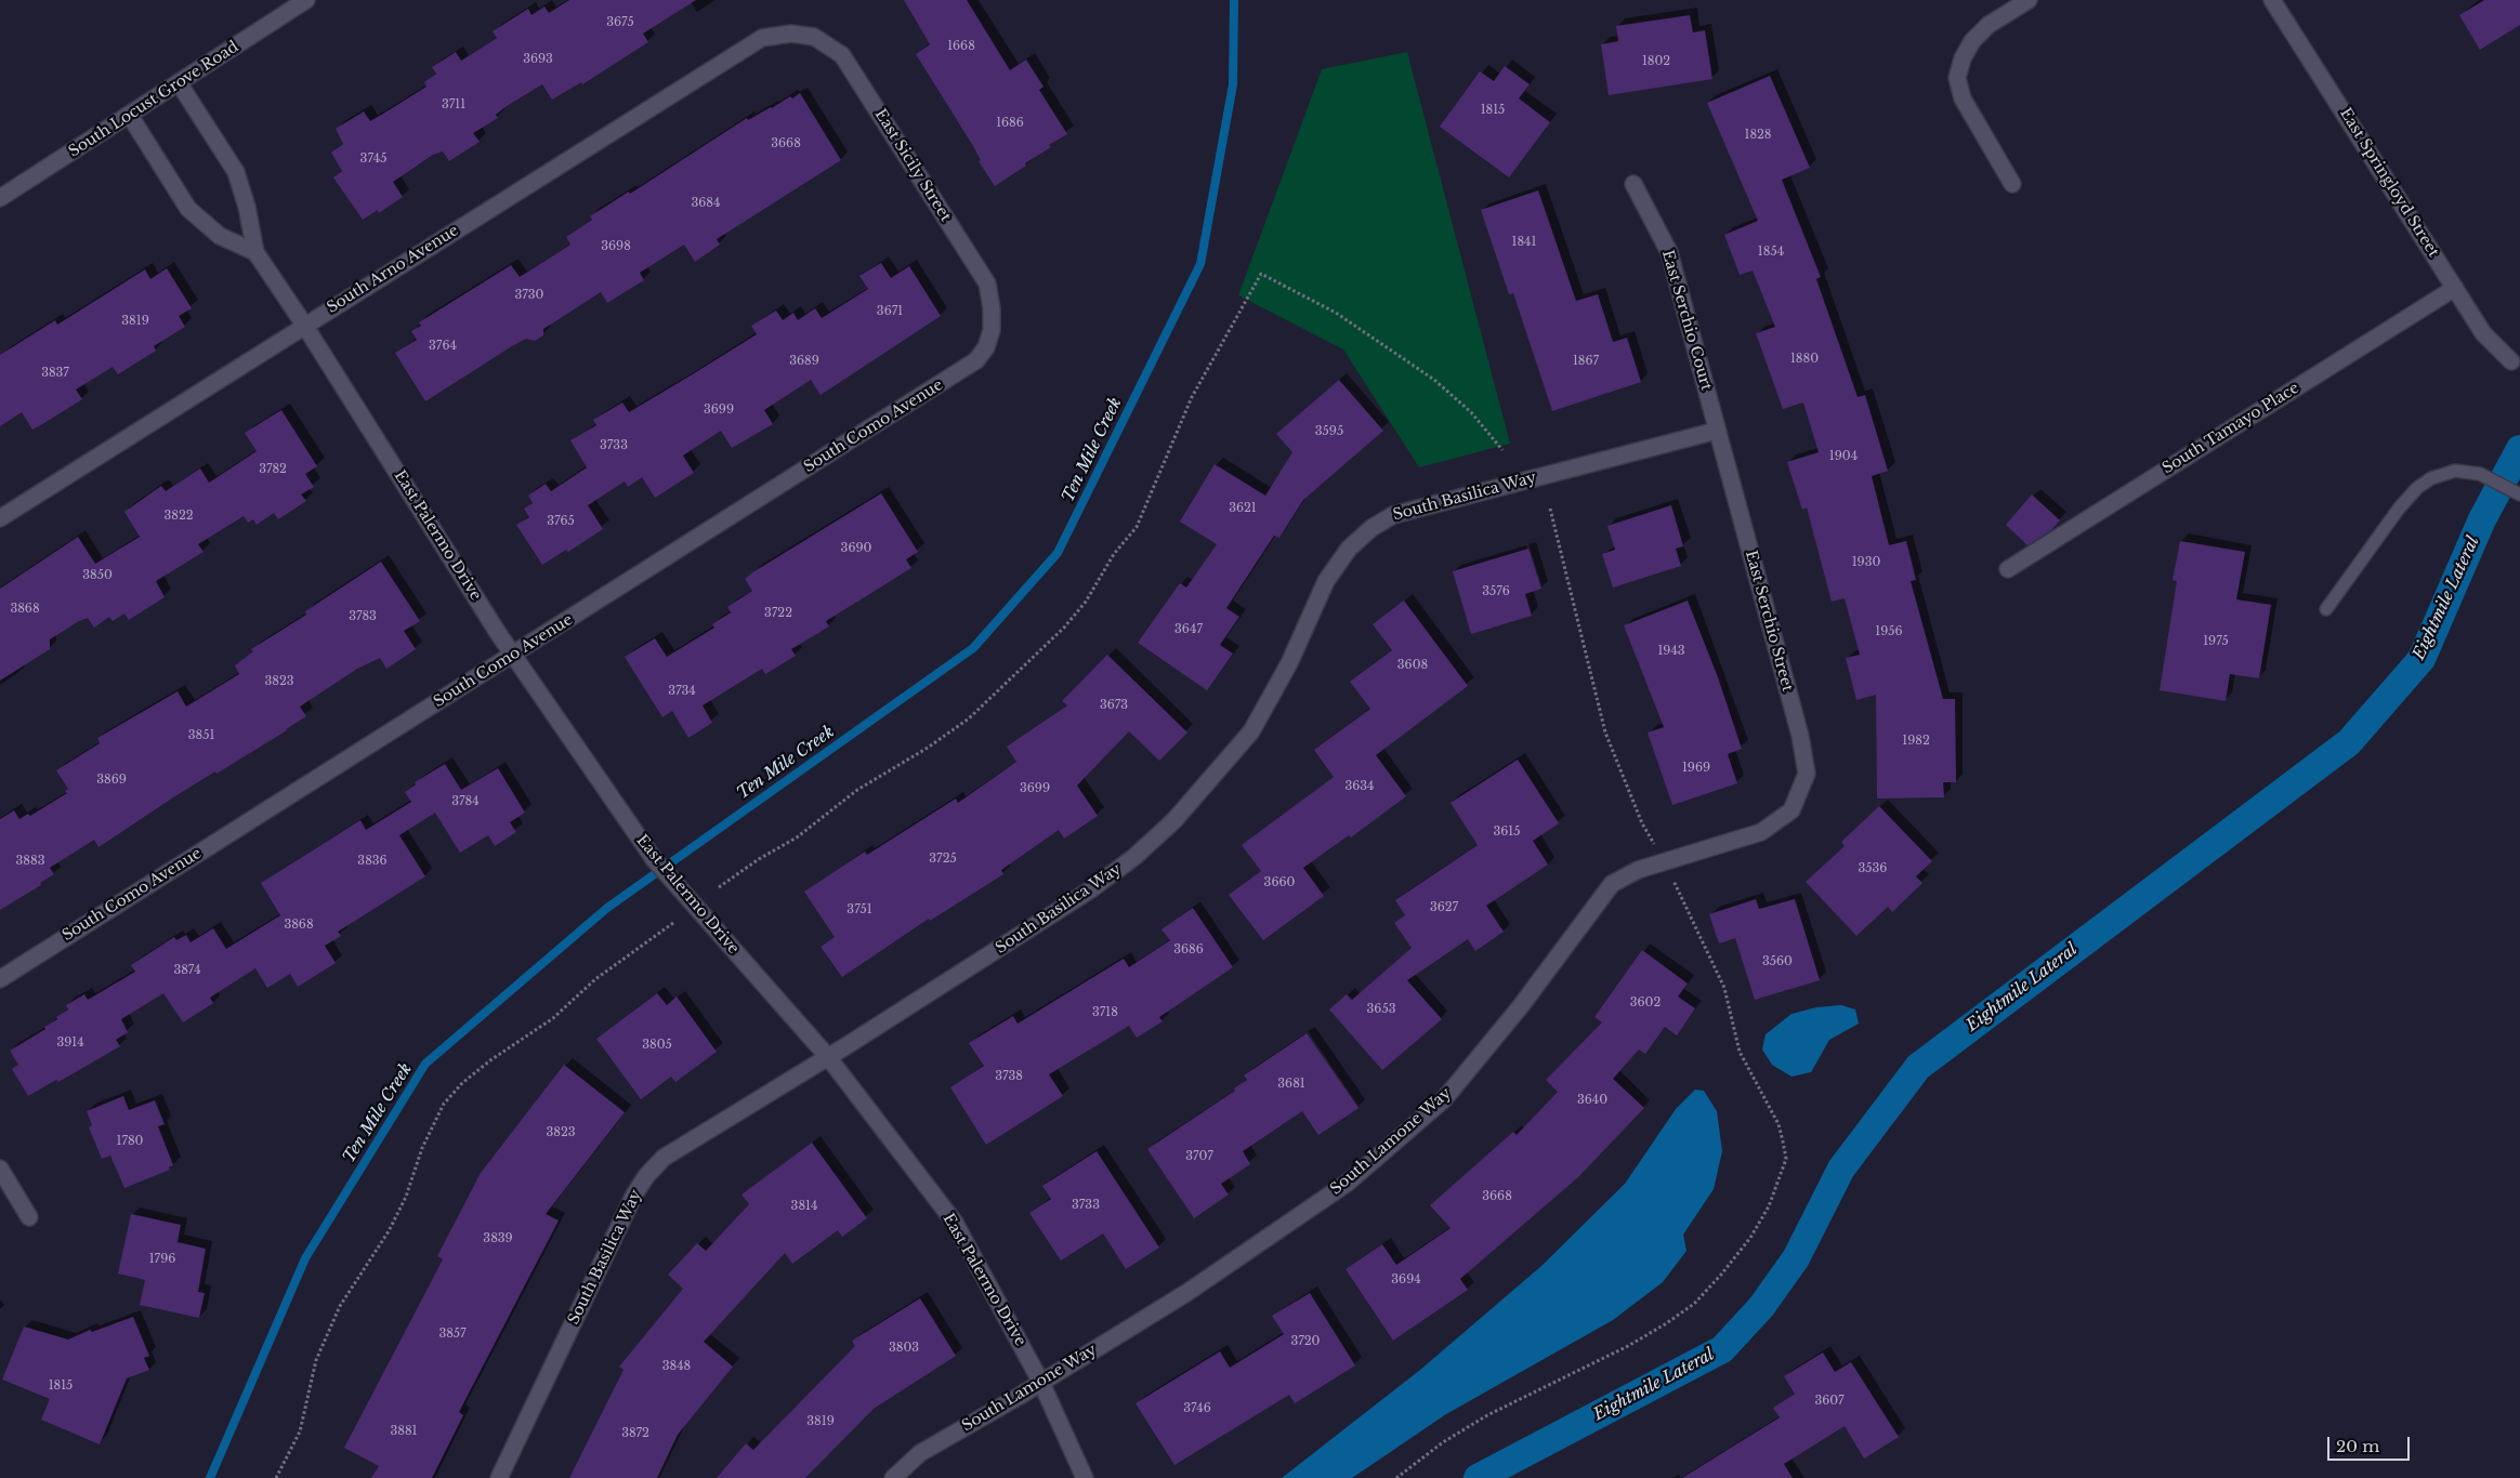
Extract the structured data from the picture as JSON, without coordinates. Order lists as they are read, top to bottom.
{
  "streets": {
    "street": [
      "South Locust Grove Road",
      "East Sicily Street",
      "East Springloyd Street",
      "South Arno Avenue",
      "East Serchio Court",
      "South Como Avenue",
      "South Tamayo Place",
      "South Basilica Way",
      "East Palermo Drive",
      "East Serchio Street",
      "South Lamone Way"
    ]
  },
  "crossings": [
    ["South Locust Grove Road", "East Palermo Drive"],
    ["East Sicily Street", "South Arno Avenue"],
    ["East Sicily Street", "South Como Avenue"],
    ["East Springloyd Street", "South Tamayo Place"],
    ["South Arno Avenue", "East Palermo Drive"],
    ["East Serchio Court", "South Basilica Way"],
    ["East Serchio Court", "East Serchio Street"],
    ["South Como Avenue", "East Palermo Drive"],
    ["South Basilica Way", "East Palermo Drive"],
    ["South Basilica Way", "East Serchio Street"],
    ["East Palermo Drive", "South Lamone Way"],
    ["East Serchio Street", "South Lamone Way"]
  ],
  "water": ["Ten Mile Creek", "Eightmile Lateral"],
  "house_numbers": [
    "3675",
    "1668",
    "3693",
    "1802",
    "3711",
    "1815",
    "1686",
    "1828",
    "3668",
    "3745",
    "3684",
    "1841",
    "3698",
    "1854",
    "3730",
    "3671",
    "3819",
    "3764",
    "1880",
    "3689",
    "1867",
    "3837",
    "3699",
    "3595",
    "3733",
    "1904",
    "3782",
    "3621",
    "3822",
    "3765",
    "3690",
    "1930",
    "3850",
    "3576",
    "3868",
    "3722",
    "3783",
    "3647",
    "1956",
    "1975",
    "1943",
    "3608",
    "3823",
    "3734",
    "3673",
    "3851",
    "1982",
    "1969",
    "3869",
    "3634",
    "3699",
    "3784",
    "3615",
    "3725",
    "3883",
    "3836",
    "3536",
    "3660",
    "3627",
    "3751",
    "3868",
    "3686",
    "3560",
    "3874",
    "3602",
    "3653",
    "3718",
    "3914",
    "3805",
    "3738",
    "3681",
    "3640",
    "3823",
    "1780",
    "3707",
    "3668",
    "3733",
    "3814",
    "3839",
    "1796",
    "3694",
    "3857",
    "3720",
    "3803",
    "3848",
    "1815",
    "3607",
    "3746",
    "3819",
    "3881",
    "3872"
  ],
  "scale_bar": "20 m"
}
